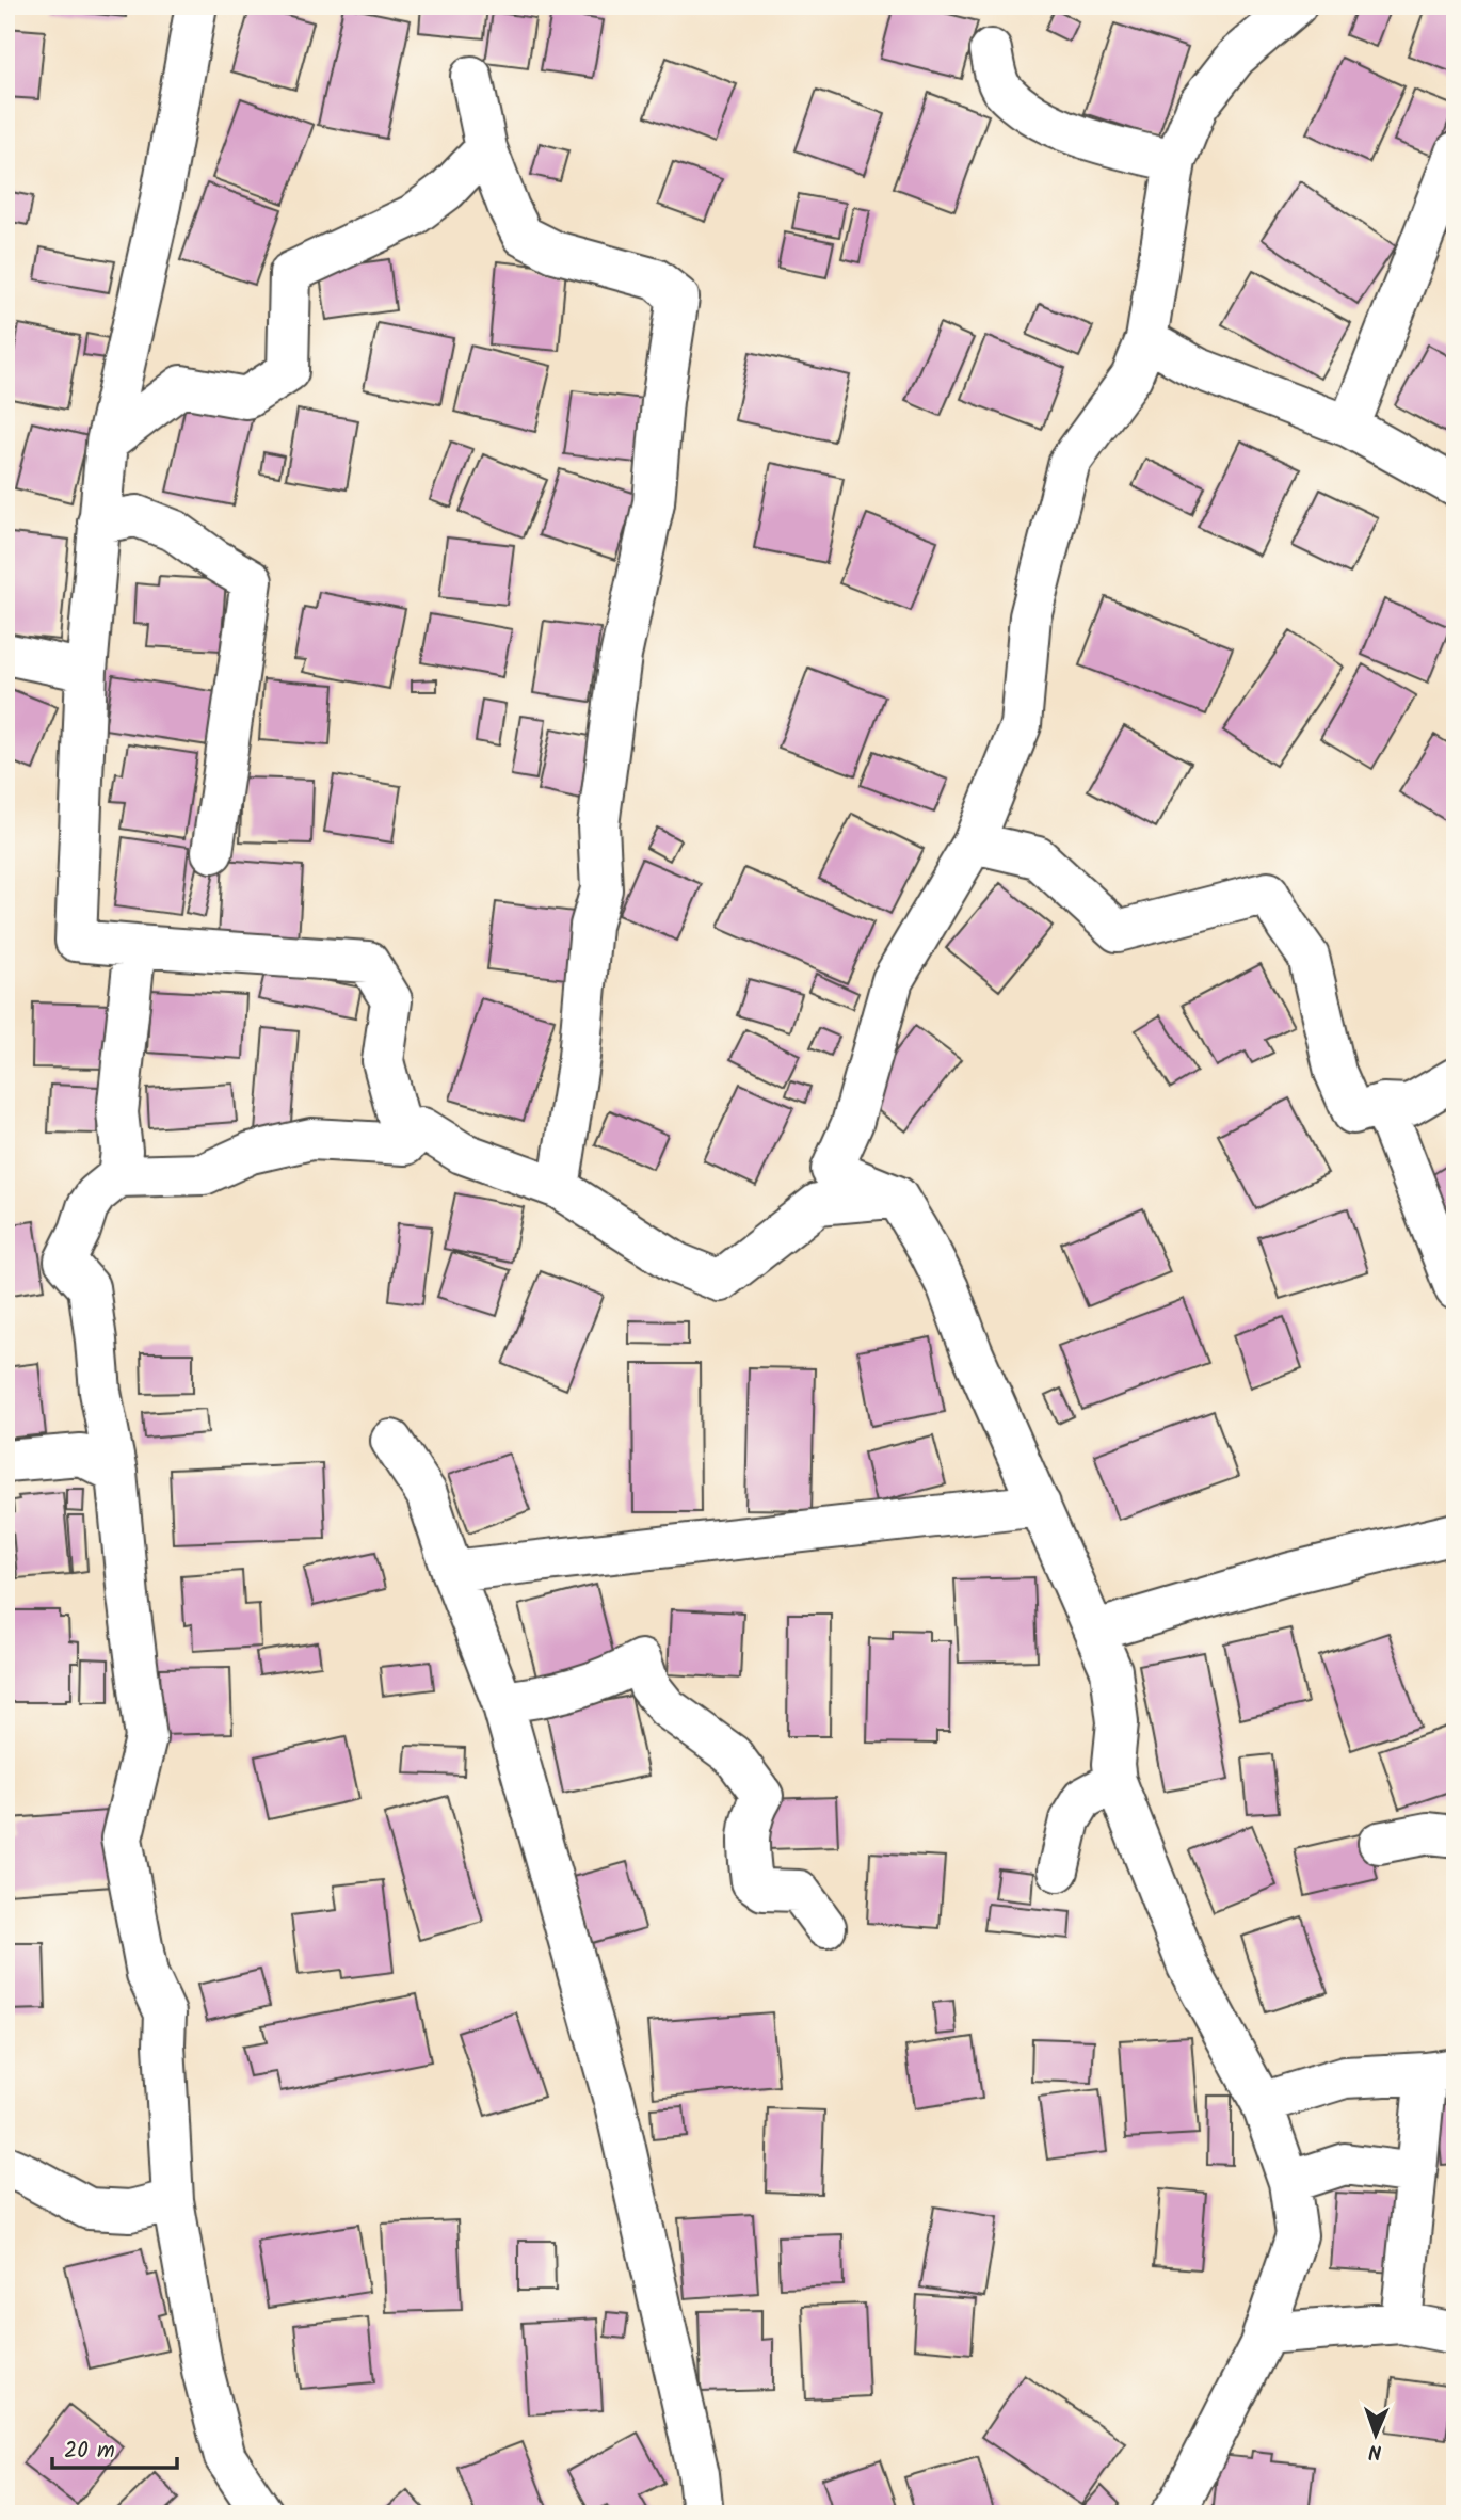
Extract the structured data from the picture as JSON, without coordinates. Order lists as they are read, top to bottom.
{
  "scale_bar": "20 m",
  "north": "bottom"
}
